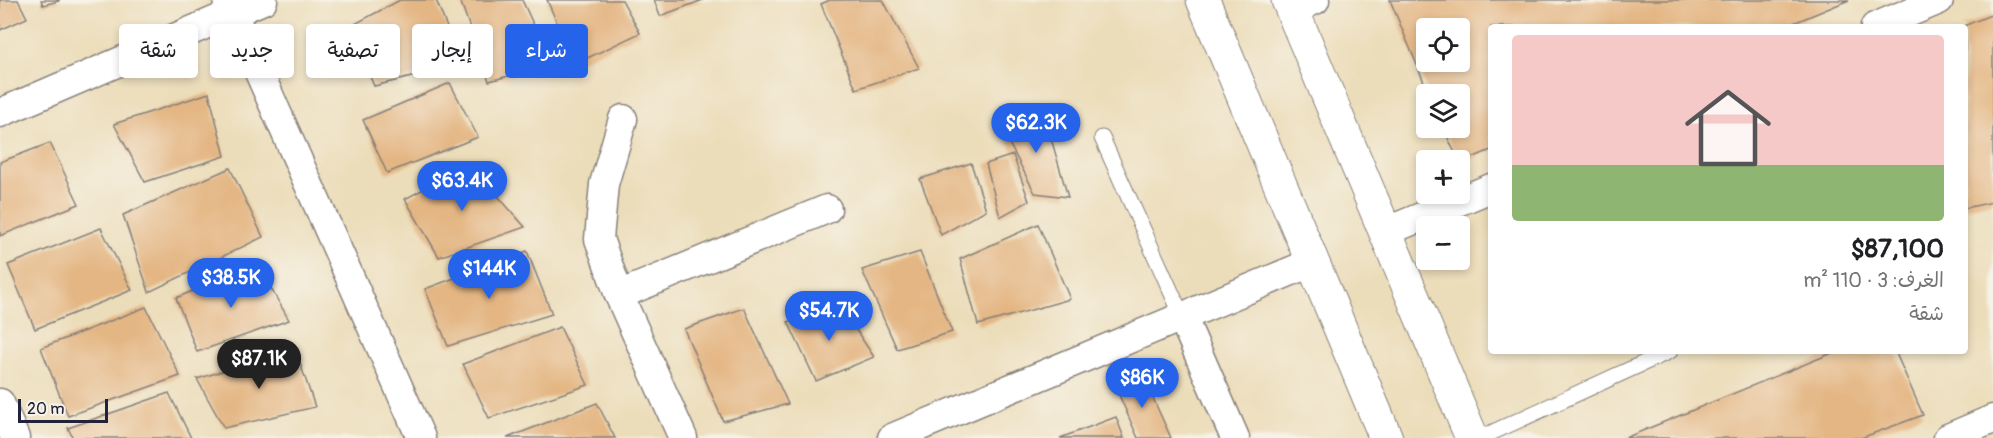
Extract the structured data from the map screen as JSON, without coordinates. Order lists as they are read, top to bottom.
{
  "scale_bar": "20 m",
  "page": {
    "map_buttons": ["+", "−"],
    "chip": [
      "شراء",
      "إيجار",
      "تصفية",
      "جديد",
      "شقة"
    ],
    "list": [
      {
        "name": "$87,100",
        "note": "الغرف: 3 · 110 m² · شقة"
      }
    ],
    "price": [
      "$62.3K",
      "$63.4K",
      "$144K",
      "$38.5K",
      "$54.7K",
      "$87.1K",
      "$86K"
    ],
    "scale": "20 m"
  }
}
